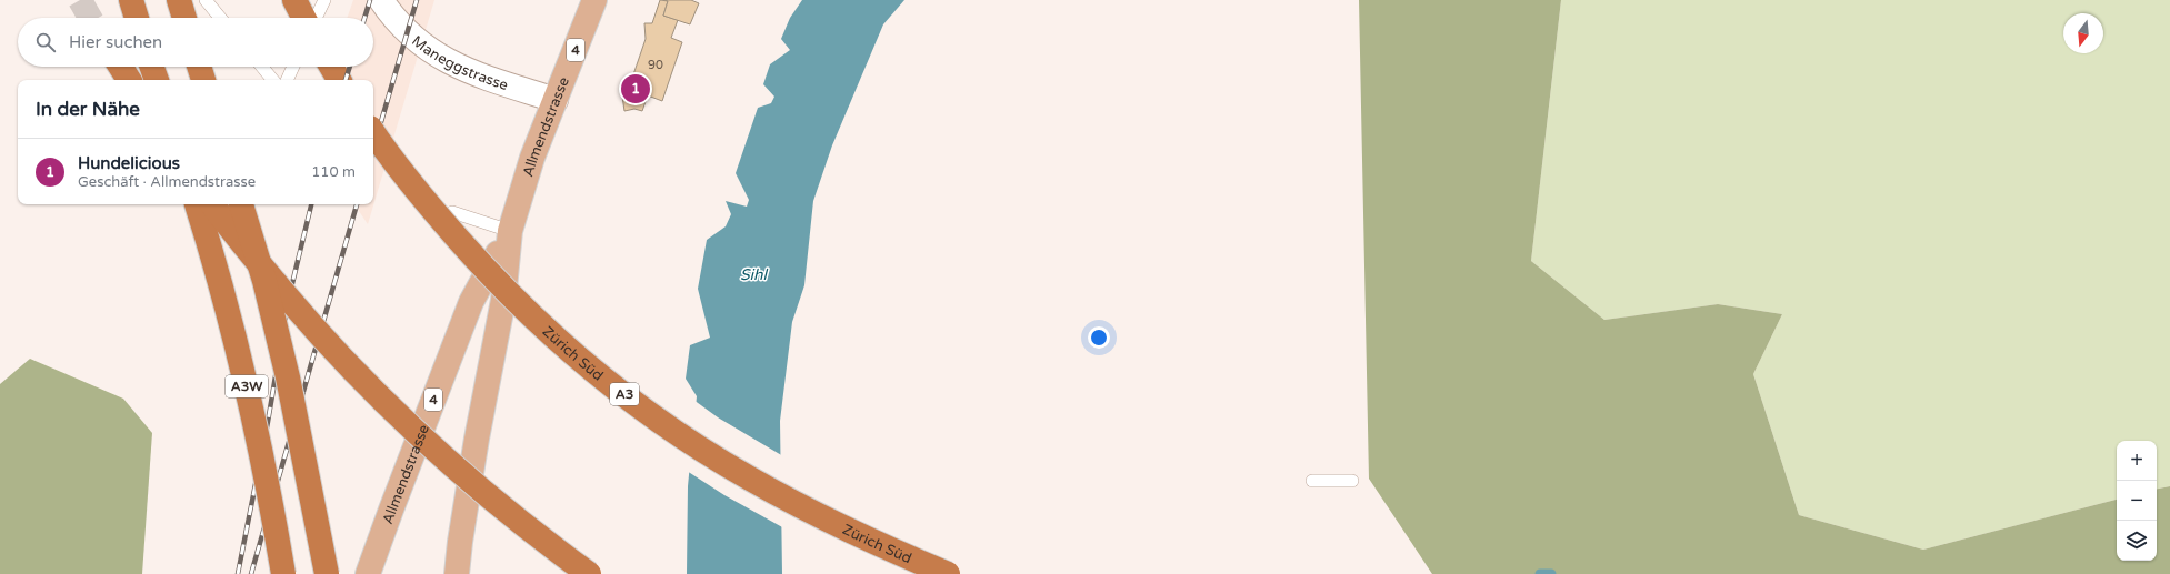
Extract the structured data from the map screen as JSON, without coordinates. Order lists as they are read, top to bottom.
{
  "streets": {
    "highway": ["Zürich Süd", "A3W", "A3"],
    "main road": ["4", "Allmendstrasse"],
    "street": ["Maneggstrasse"]
  },
  "crossings": [
    ["Maneggstrasse", "Allmendstrasse"]
  ],
  "water": ["Sihl"],
  "house_numbers": ["90"],
  "north": "bottom",
  "page": {
    "search": "Hier suchen",
    "pins": "1",
    "heading": "In der Nähe",
    "list": [
      {
        "mark": "1",
        "name": "Hundelicious",
        "note": "Geschäft · Allmendstrasse",
        "value": "110 m"
      }
    ],
    "map_buttons": ["+", "−"]
  }
}
